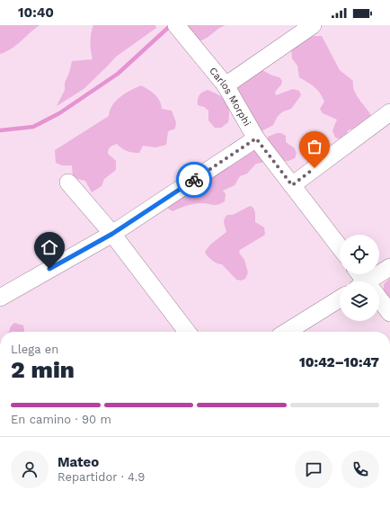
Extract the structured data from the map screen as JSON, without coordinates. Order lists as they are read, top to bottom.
{
  "streets": {
    "street": ["Carlos Morphi"]
  },
  "page": {
    "status": "10:40",
    "heading": ["2 min", "Llega en", "10:42–10:47"],
    "panel": ["Mateo", "Repartidor · 4.9"],
    "bar": "En camino · 90 m"
  }
}
